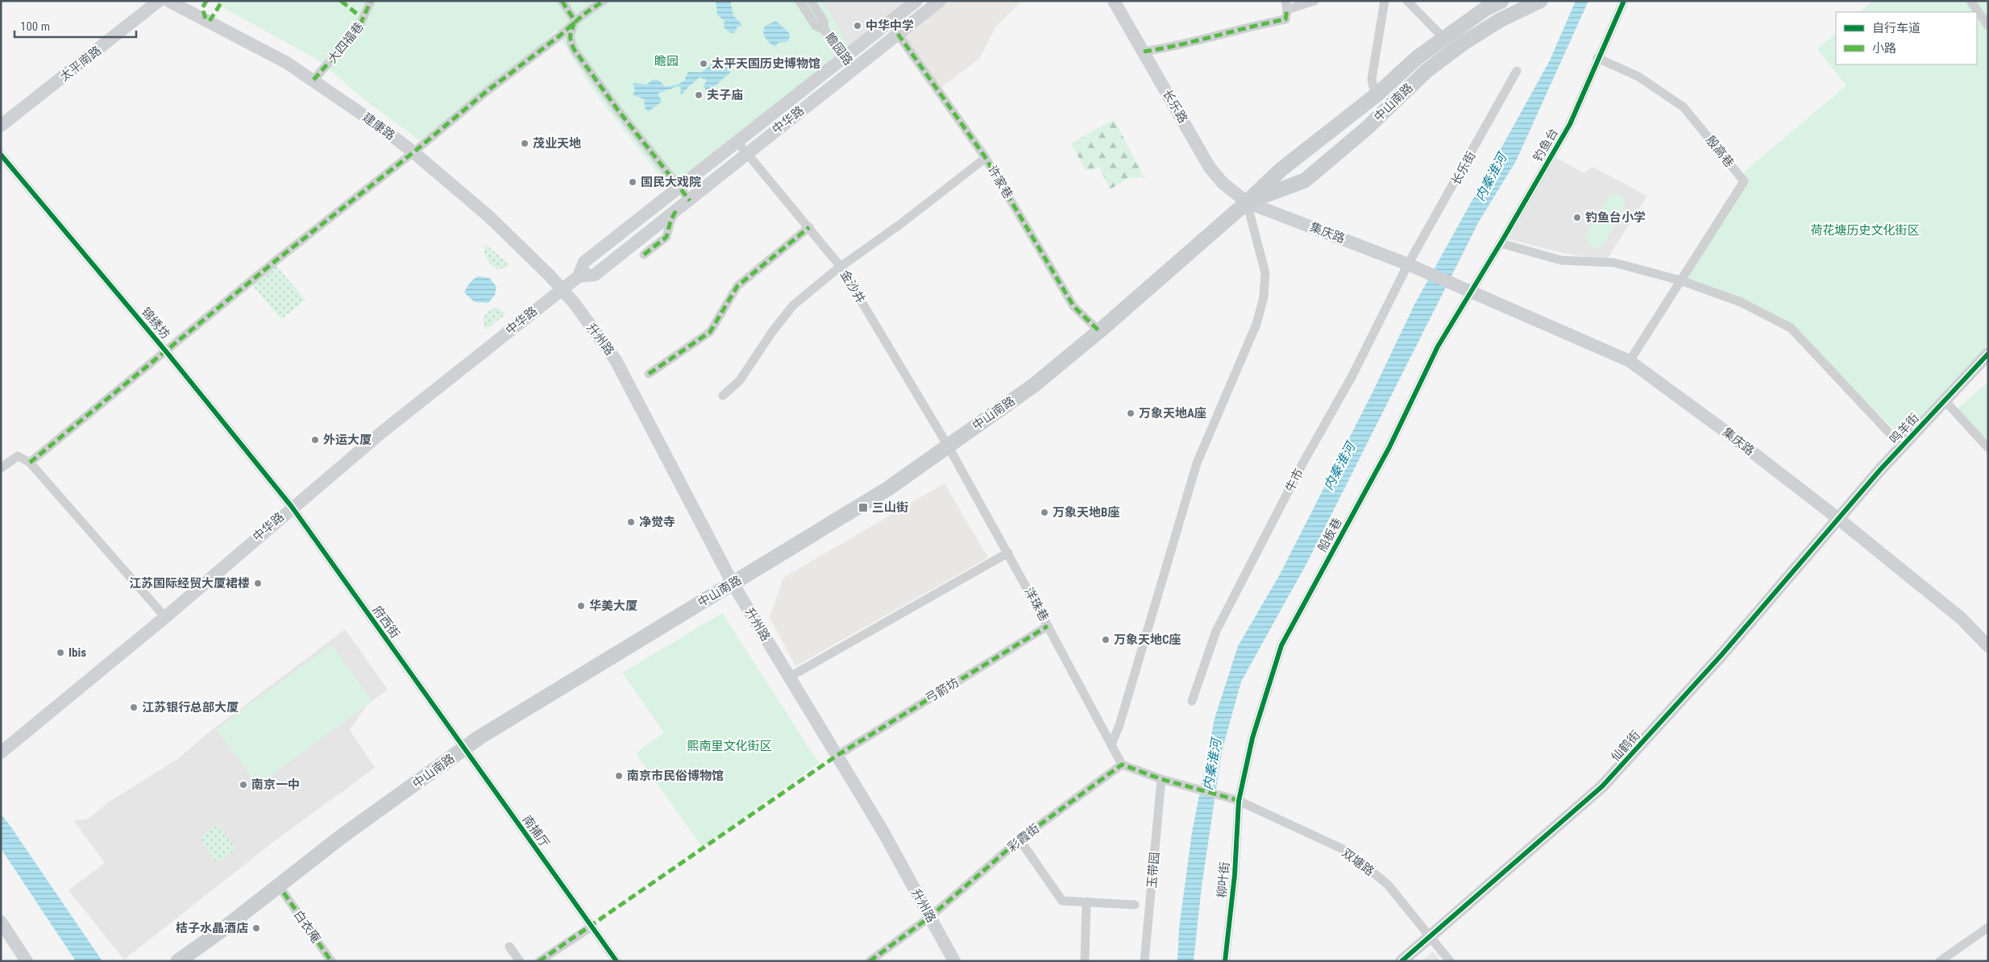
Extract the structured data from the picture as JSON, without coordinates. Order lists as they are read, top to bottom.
{
  "streets": {
    "main road": [
      "太平南路",
      "中山南路",
      "长乐路",
      "中华路",
      "建康路",
      "集庆路",
      "升州路",
      "鸣羊街",
      "仙鹤街"
    ],
    "street": [
      "大四福巷",
      "瞻园路",
      "钓鱼台",
      "殷高巷",
      "长乐街",
      "许家巷",
      "金沙井",
      "锦绣坊",
      "牛市",
      "船板巷",
      "洋珠巷",
      "府西街",
      "弓箭坊",
      "南捕厅",
      "彩霞街",
      "双塘路",
      "玉带园",
      "柳叶街",
      "白衣庵"
    ]
  },
  "crossings": [
    ["大四福巷", "建康路"],
    ["瞻园路", "中华路"],
    ["中山南路", "长乐路"],
    ["中山南路", "许家巷"],
    ["中山南路", "集庆路"],
    ["中山南路", "金沙井"],
    ["中山南路", "升州路"],
    ["中山南路", "洋珠巷"],
    ["中山南路", "府西街"],
    ["中山南路", "南捕厅"],
    ["长乐路", "集庆路"],
    ["中华路", "建康路"],
    ["中华路", "许家巷"],
    ["中华路", "金沙井"],
    ["中华路", "锦绣坊"],
    ["中华路", "升州路"],
    ["中华路", "府西街"],
    ["建康路", "升州路"],
    ["钓鱼台", "殷高巷"],
    ["钓鱼台", "集庆路"],
    ["钓鱼台", "船板巷"],
    ["殷高巷", "集庆路"],
    ["长乐街", "集庆路"],
    ["长乐街", "牛市"],
    ["集庆路", "鸣羊街"],
    ["集庆路", "牛市"],
    ["集庆路", "船板巷"],
    ["集庆路", "仙鹤街"],
    ["金沙井", "洋珠巷"],
    ["锦绣坊", "府西街"],
    ["升州路", "弓箭坊"],
    ["升州路", "彩霞街"],
    ["鸣羊街", "仙鹤街"],
    ["船板巷", "双塘路"],
    ["船板巷", "柳叶街"],
    ["洋珠巷", "弓箭坊"],
    ["洋珠巷", "彩霞街"],
    ["府西街", "南捕厅"],
    ["仙鹤街", "双塘路"],
    ["双塘路", "玉带园"],
    ["双塘路", "柳叶街"]
  ],
  "water": ["内秦淮河"],
  "parks": ["瞻园", "荷花塘历史文化街区", "熙南里文化街区"],
  "places": {
    "other": [
      "中华中学",
      "太平天国历史博物馆",
      "夫子庙",
      "茂业天地",
      "国民大戏院",
      "钓鱼台小学",
      "万象天地A座",
      "外运大厦",
      "万象天地B座",
      "净觉寺",
      "江苏国际经贸大厦裙楼",
      "华美大厦",
      "万象天地C座",
      "Ibis",
      "江苏银行总部大厦",
      "南京市民俗博物馆",
      "南京一中",
      "桔子水晶酒店"
    ],
    "transit": ["三山街"]
  },
  "legend": ["自行车道", "小路"],
  "scale_bar": "100 m"
}
